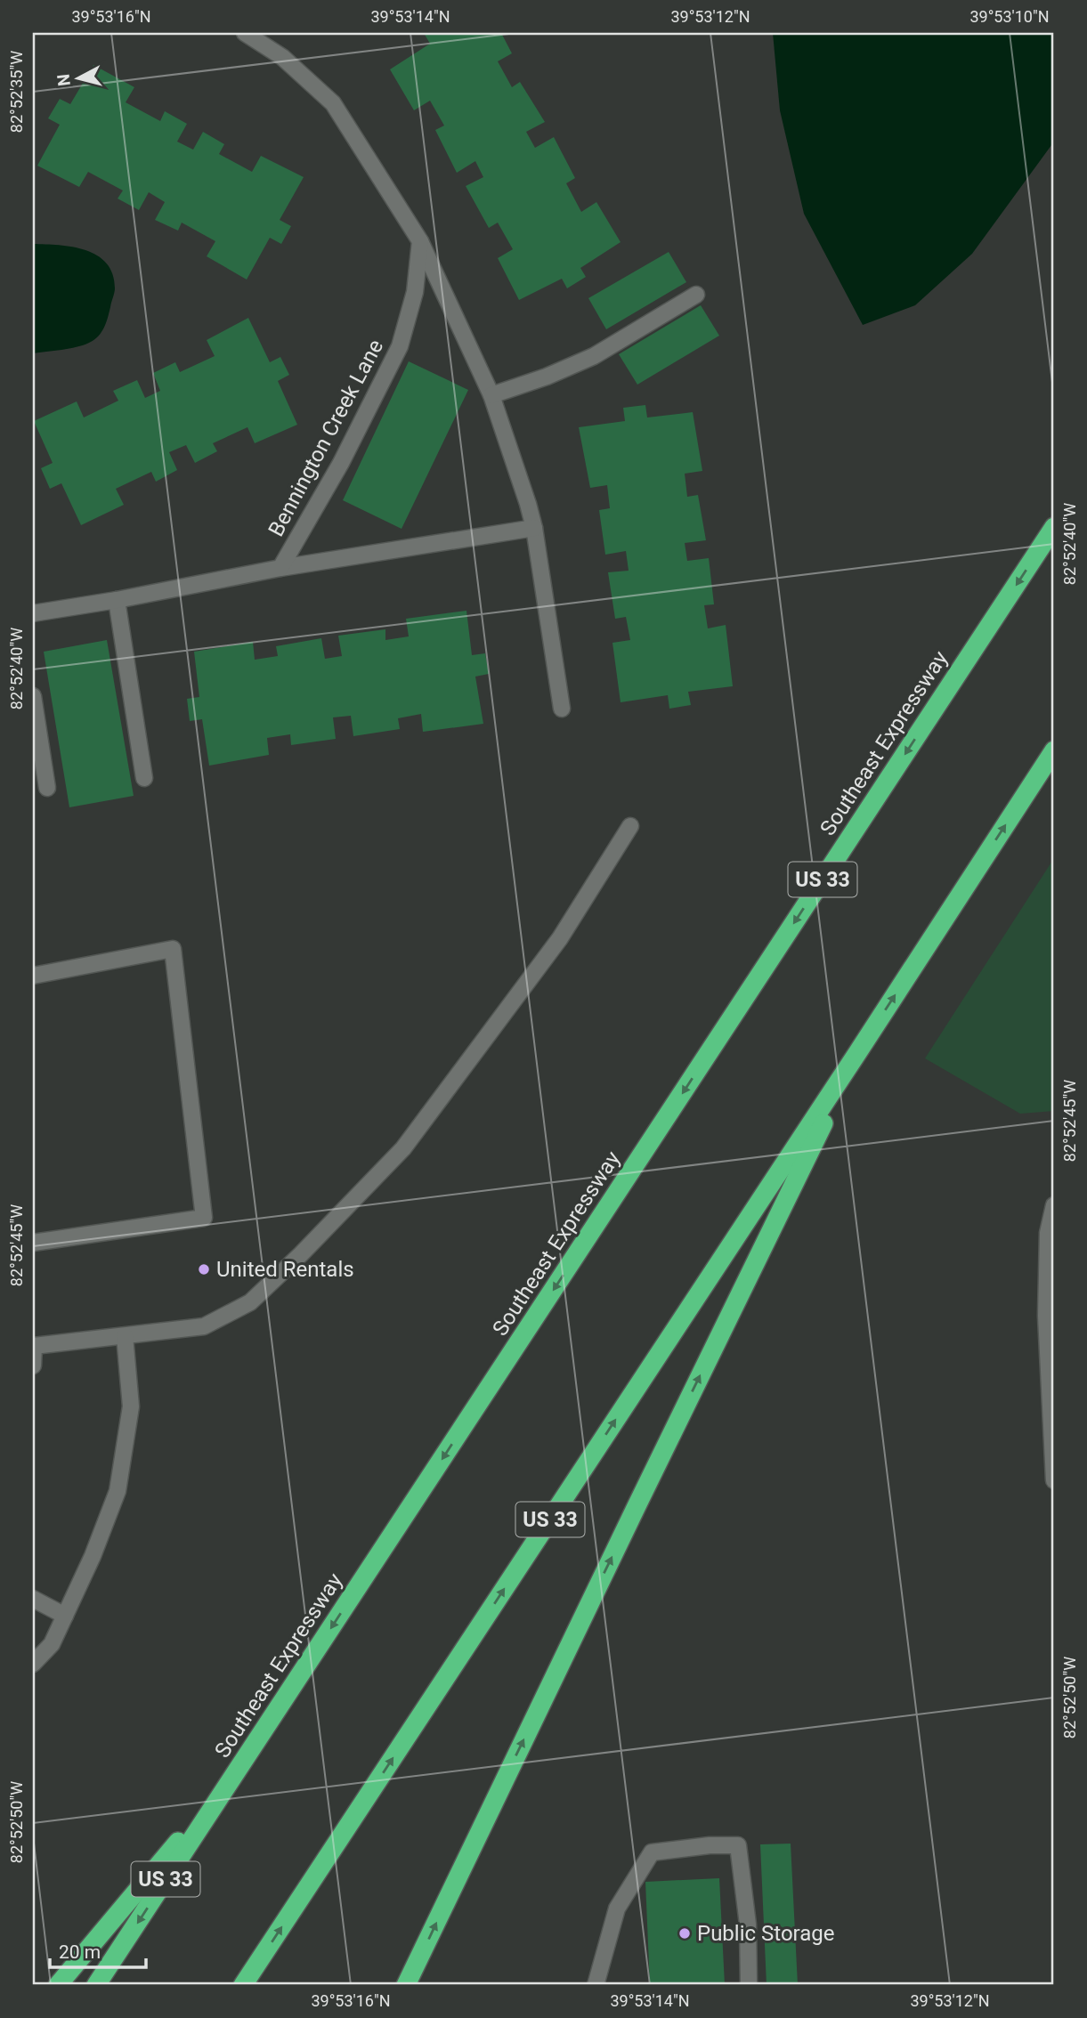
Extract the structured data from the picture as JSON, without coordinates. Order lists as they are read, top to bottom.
{
  "streets": {
    "highway": ["Southeast Expressway", "US 33"],
    "street": ["Bennington Creek Lane"]
  },
  "places": ["United Rentals", "Public Storage"],
  "scale_bar": "20 m",
  "north": "left",
  "coordinates": [
    "39°53'16\"N",
    "39°53'14\"N",
    "39°53'12\"N",
    "39°53'10\"N",
    "82°52'35\"W",
    "82°52'40\"W",
    "82°52'45\"W",
    "82°52'50\"W"
  ]
}
